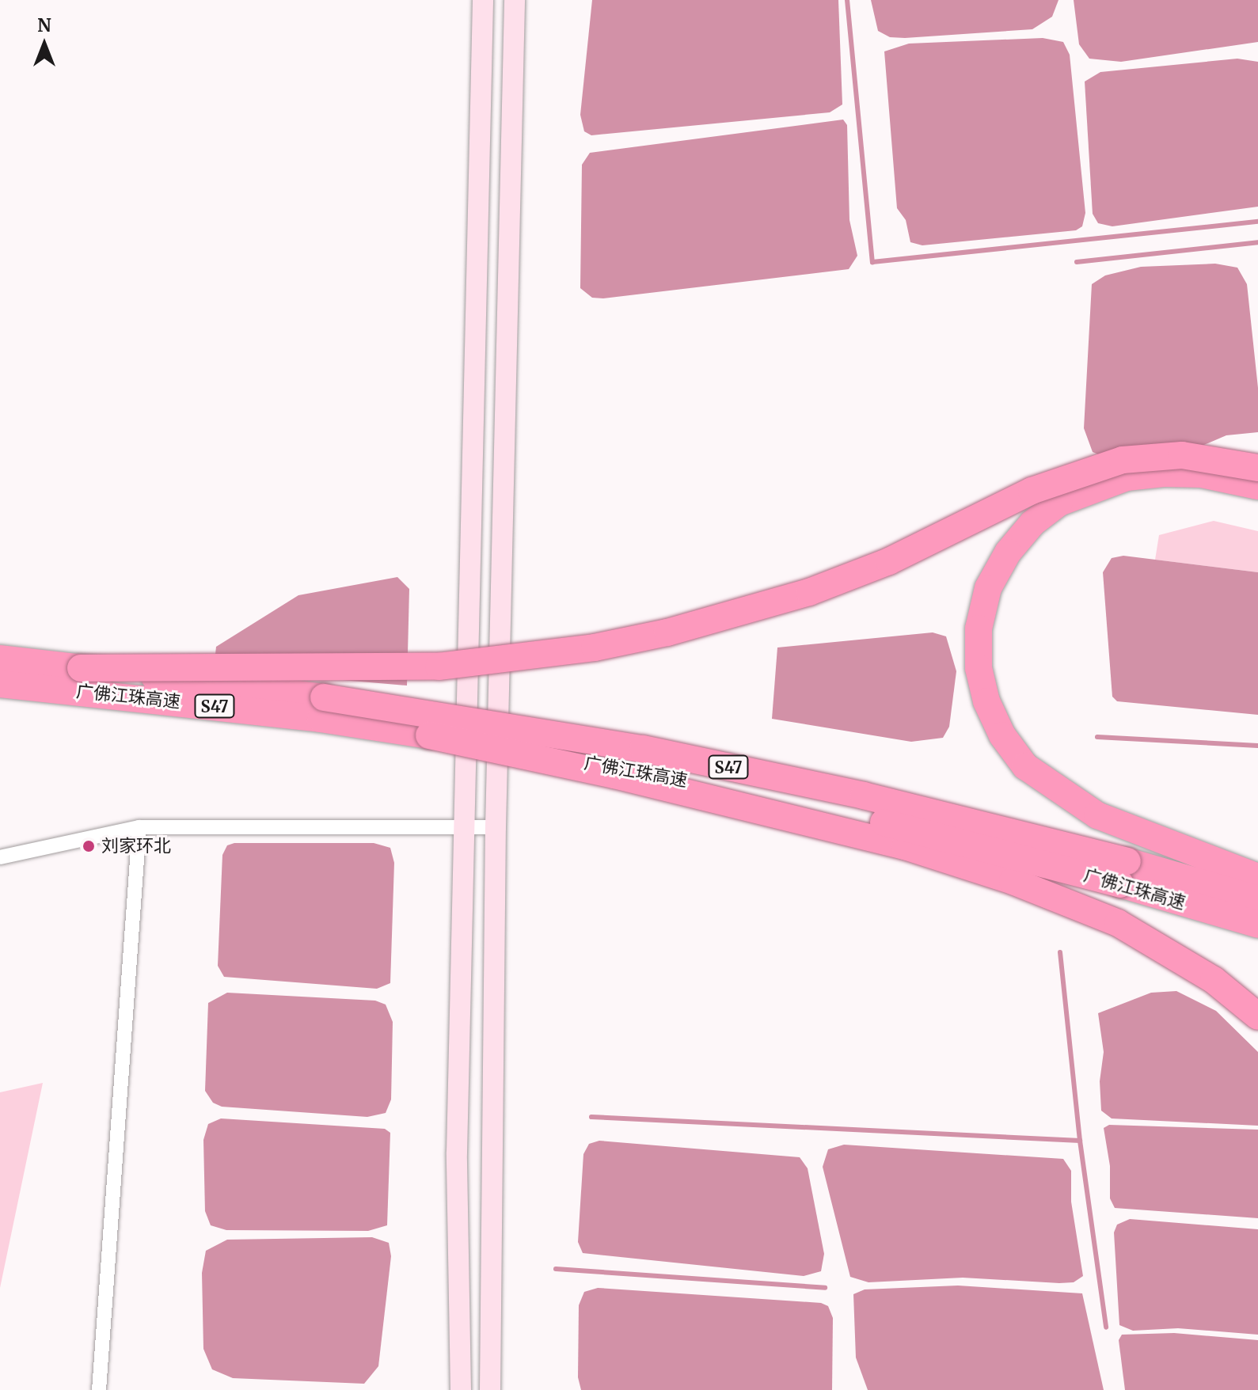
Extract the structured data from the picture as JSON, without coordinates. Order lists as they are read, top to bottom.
{
  "streets": {
    "highway": ["广佛江珠高速", "S47"]
  },
  "places": ["刘家环北"],
  "north": "top"
}
